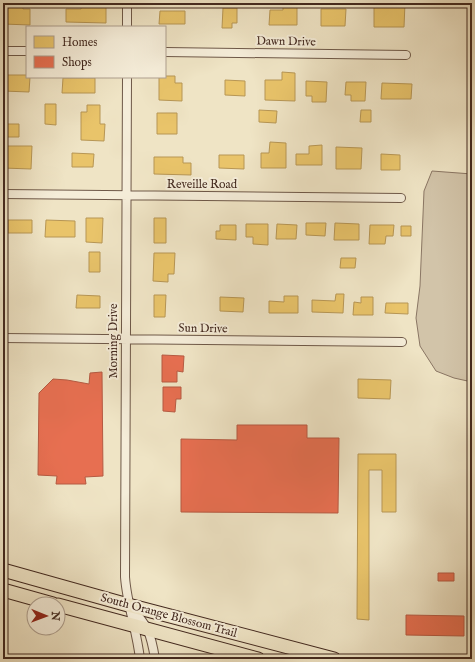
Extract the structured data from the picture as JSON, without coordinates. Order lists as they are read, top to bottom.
{
  "streets": {
    "main road": ["South Orange Blossom Trail"],
    "street": [
      "Dawn Drive",
      "Reveille Road",
      "Sun Drive",
      "Morning Drive"
    ]
  },
  "crossings": [
    ["Reveille Road", "Morning Drive"],
    ["Sun Drive", "Morning Drive"],
    ["Morning Drive", "South Orange Blossom Trail"]
  ],
  "legend": ["Homes", "Shops"],
  "north": "right"
}
